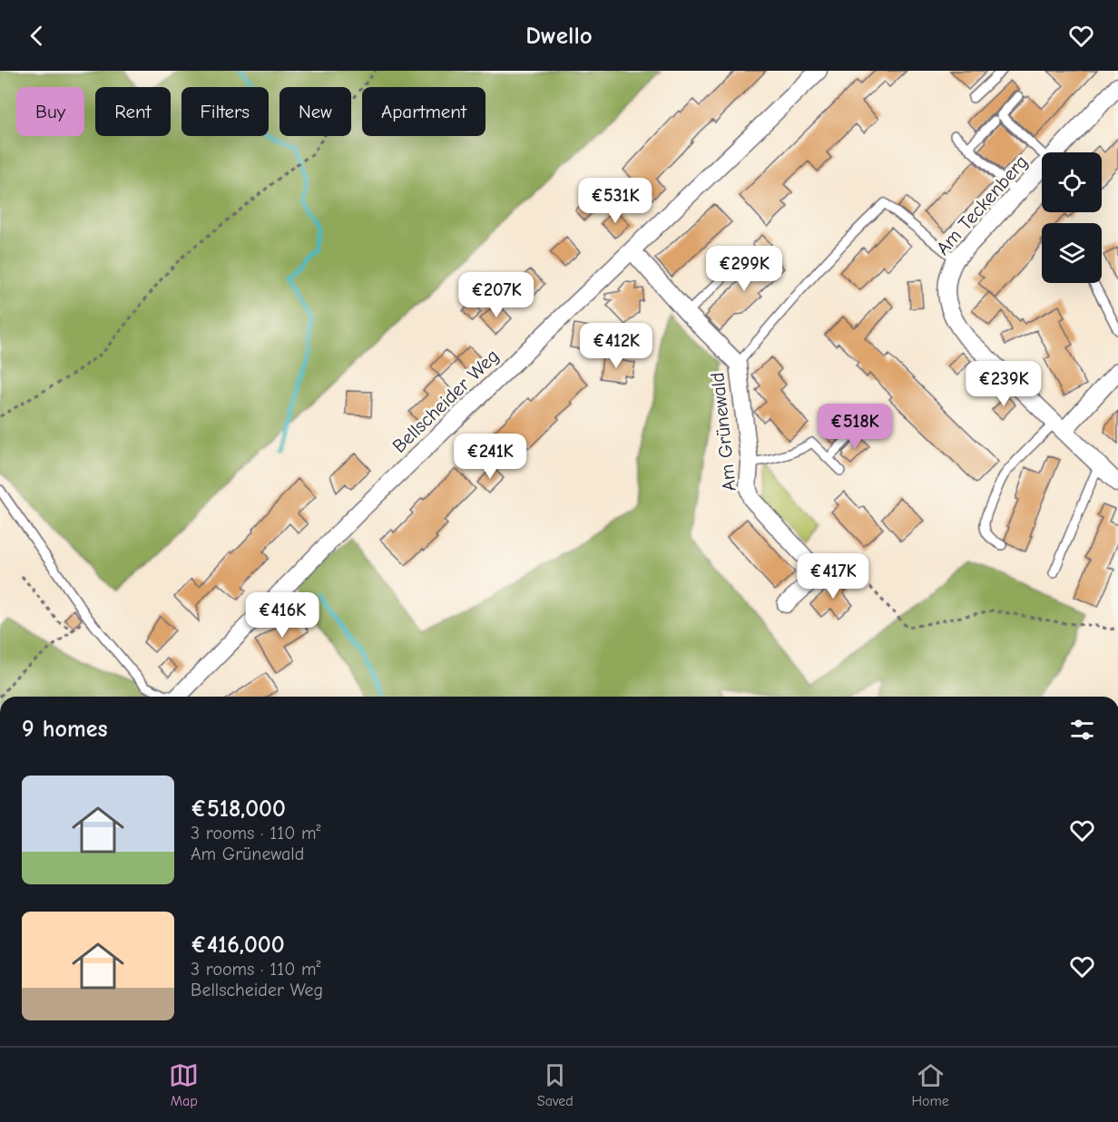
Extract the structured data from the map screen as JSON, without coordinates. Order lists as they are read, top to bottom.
{
  "streets": {
    "street": ["Am Teckenberg", "Bellscheider Weg", "Am Grünewald"]
  },
  "crossings": [
    ["Bellscheider Weg", "Am Grünewald"]
  ],
  "page": {
    "header": "Dwello",
    "chip": [
      "Buy",
      "Rent",
      "Filters",
      "New",
      "Apartment"
    ],
    "price": [
      "€531K",
      "€299K",
      "€207K",
      "€412K",
      "€239K",
      "€518K",
      "€241K",
      "€417K",
      "€416K"
    ],
    "heading": "9 homes",
    "list": [
      {
        "name": "€518,000",
        "note": "3 rooms · 110 m² · Am Grünewald"
      },
      {
        "name": "€416,000",
        "note": "3 rooms · 110 m² · Bellscheider Weg"
      }
    ],
    "tabs": ["Map", "Saved", "Home"]
  }
}
